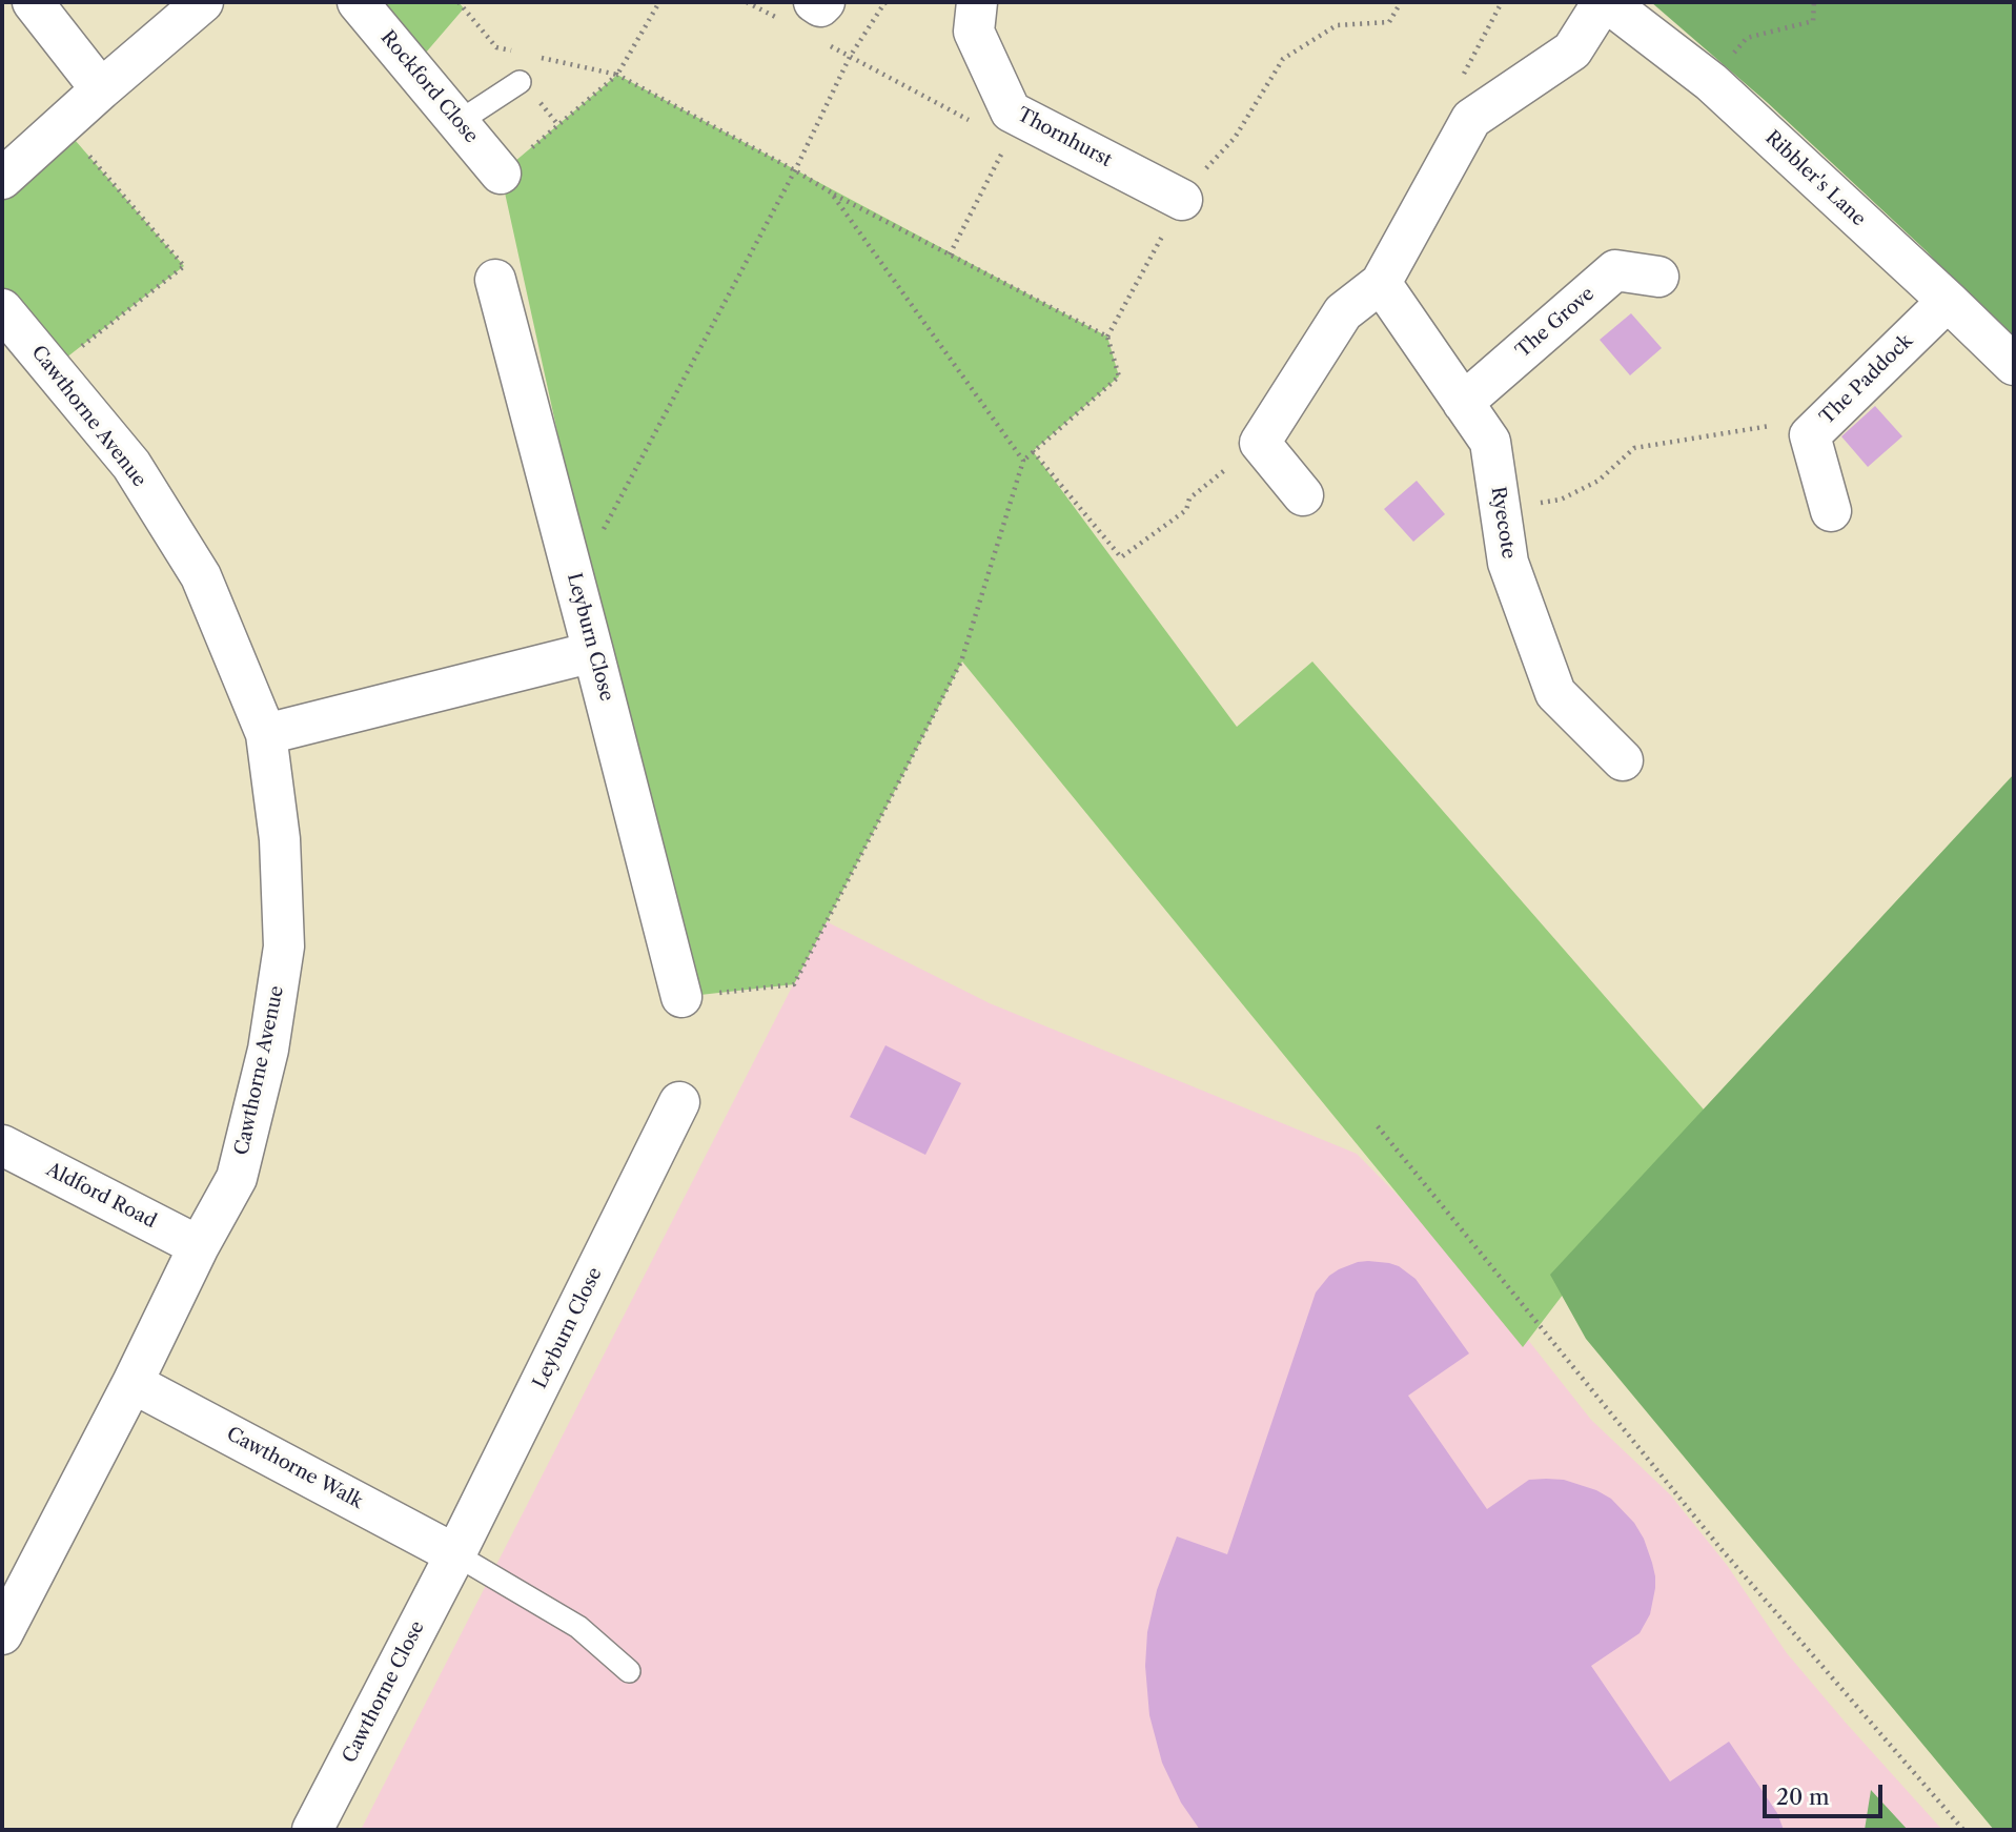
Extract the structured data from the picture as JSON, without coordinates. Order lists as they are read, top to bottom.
{
  "streets": {
    "street": [
      "Rockford Close",
      "Thornhurst",
      "Ribbler's Lane",
      "The Grove",
      "The Paddock",
      "Cawthorne Avenue",
      "Ryecote",
      "Leyburn Close",
      "Aldford Road",
      "Cawthorne Walk",
      "Cawthorne Close"
    ]
  },
  "crossings": [
    ["Ribbler's Lane", "The Paddock"],
    ["The Grove", "Ryecote"],
    ["Cawthorne Avenue", "Aldford Road"],
    ["Cawthorne Avenue", "Cawthorne Walk"],
    ["Leyburn Close", "Cawthorne Walk"],
    ["Leyburn Close", "Cawthorne Close"],
    ["Cawthorne Walk", "Cawthorne Close"]
  ],
  "scale_bar": "20 m"
}
